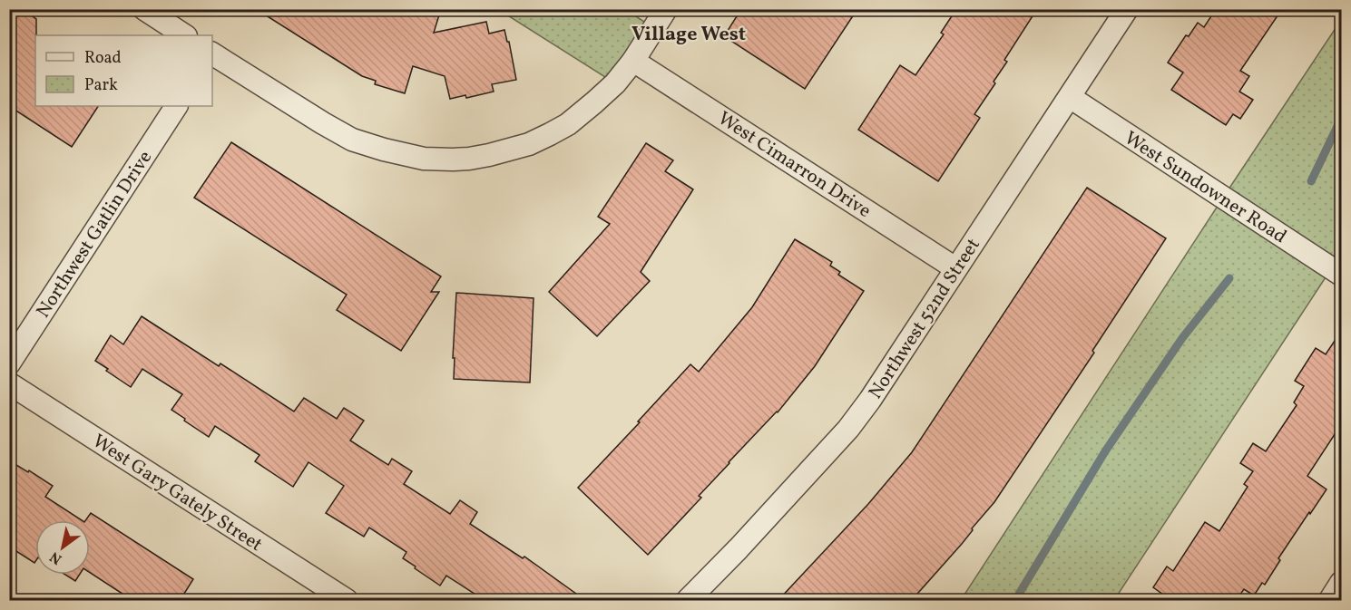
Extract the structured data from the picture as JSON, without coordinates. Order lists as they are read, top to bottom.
{
  "streets": {
    "street": [
      "West Cimarron Drive",
      "West Sundowner Road",
      "Northwest Gatlin Drive",
      "Northwest 52nd Street",
      "West Gary Gately Street"
    ]
  },
  "crossings": [
    ["West Cimarron Drive", "Northwest 52nd Street"],
    ["West Sundowner Road", "Northwest 52nd Street"]
  ],
  "districts": ["Village West"],
  "legend": ["Road", "Park"],
  "north": "bottom left"
}
